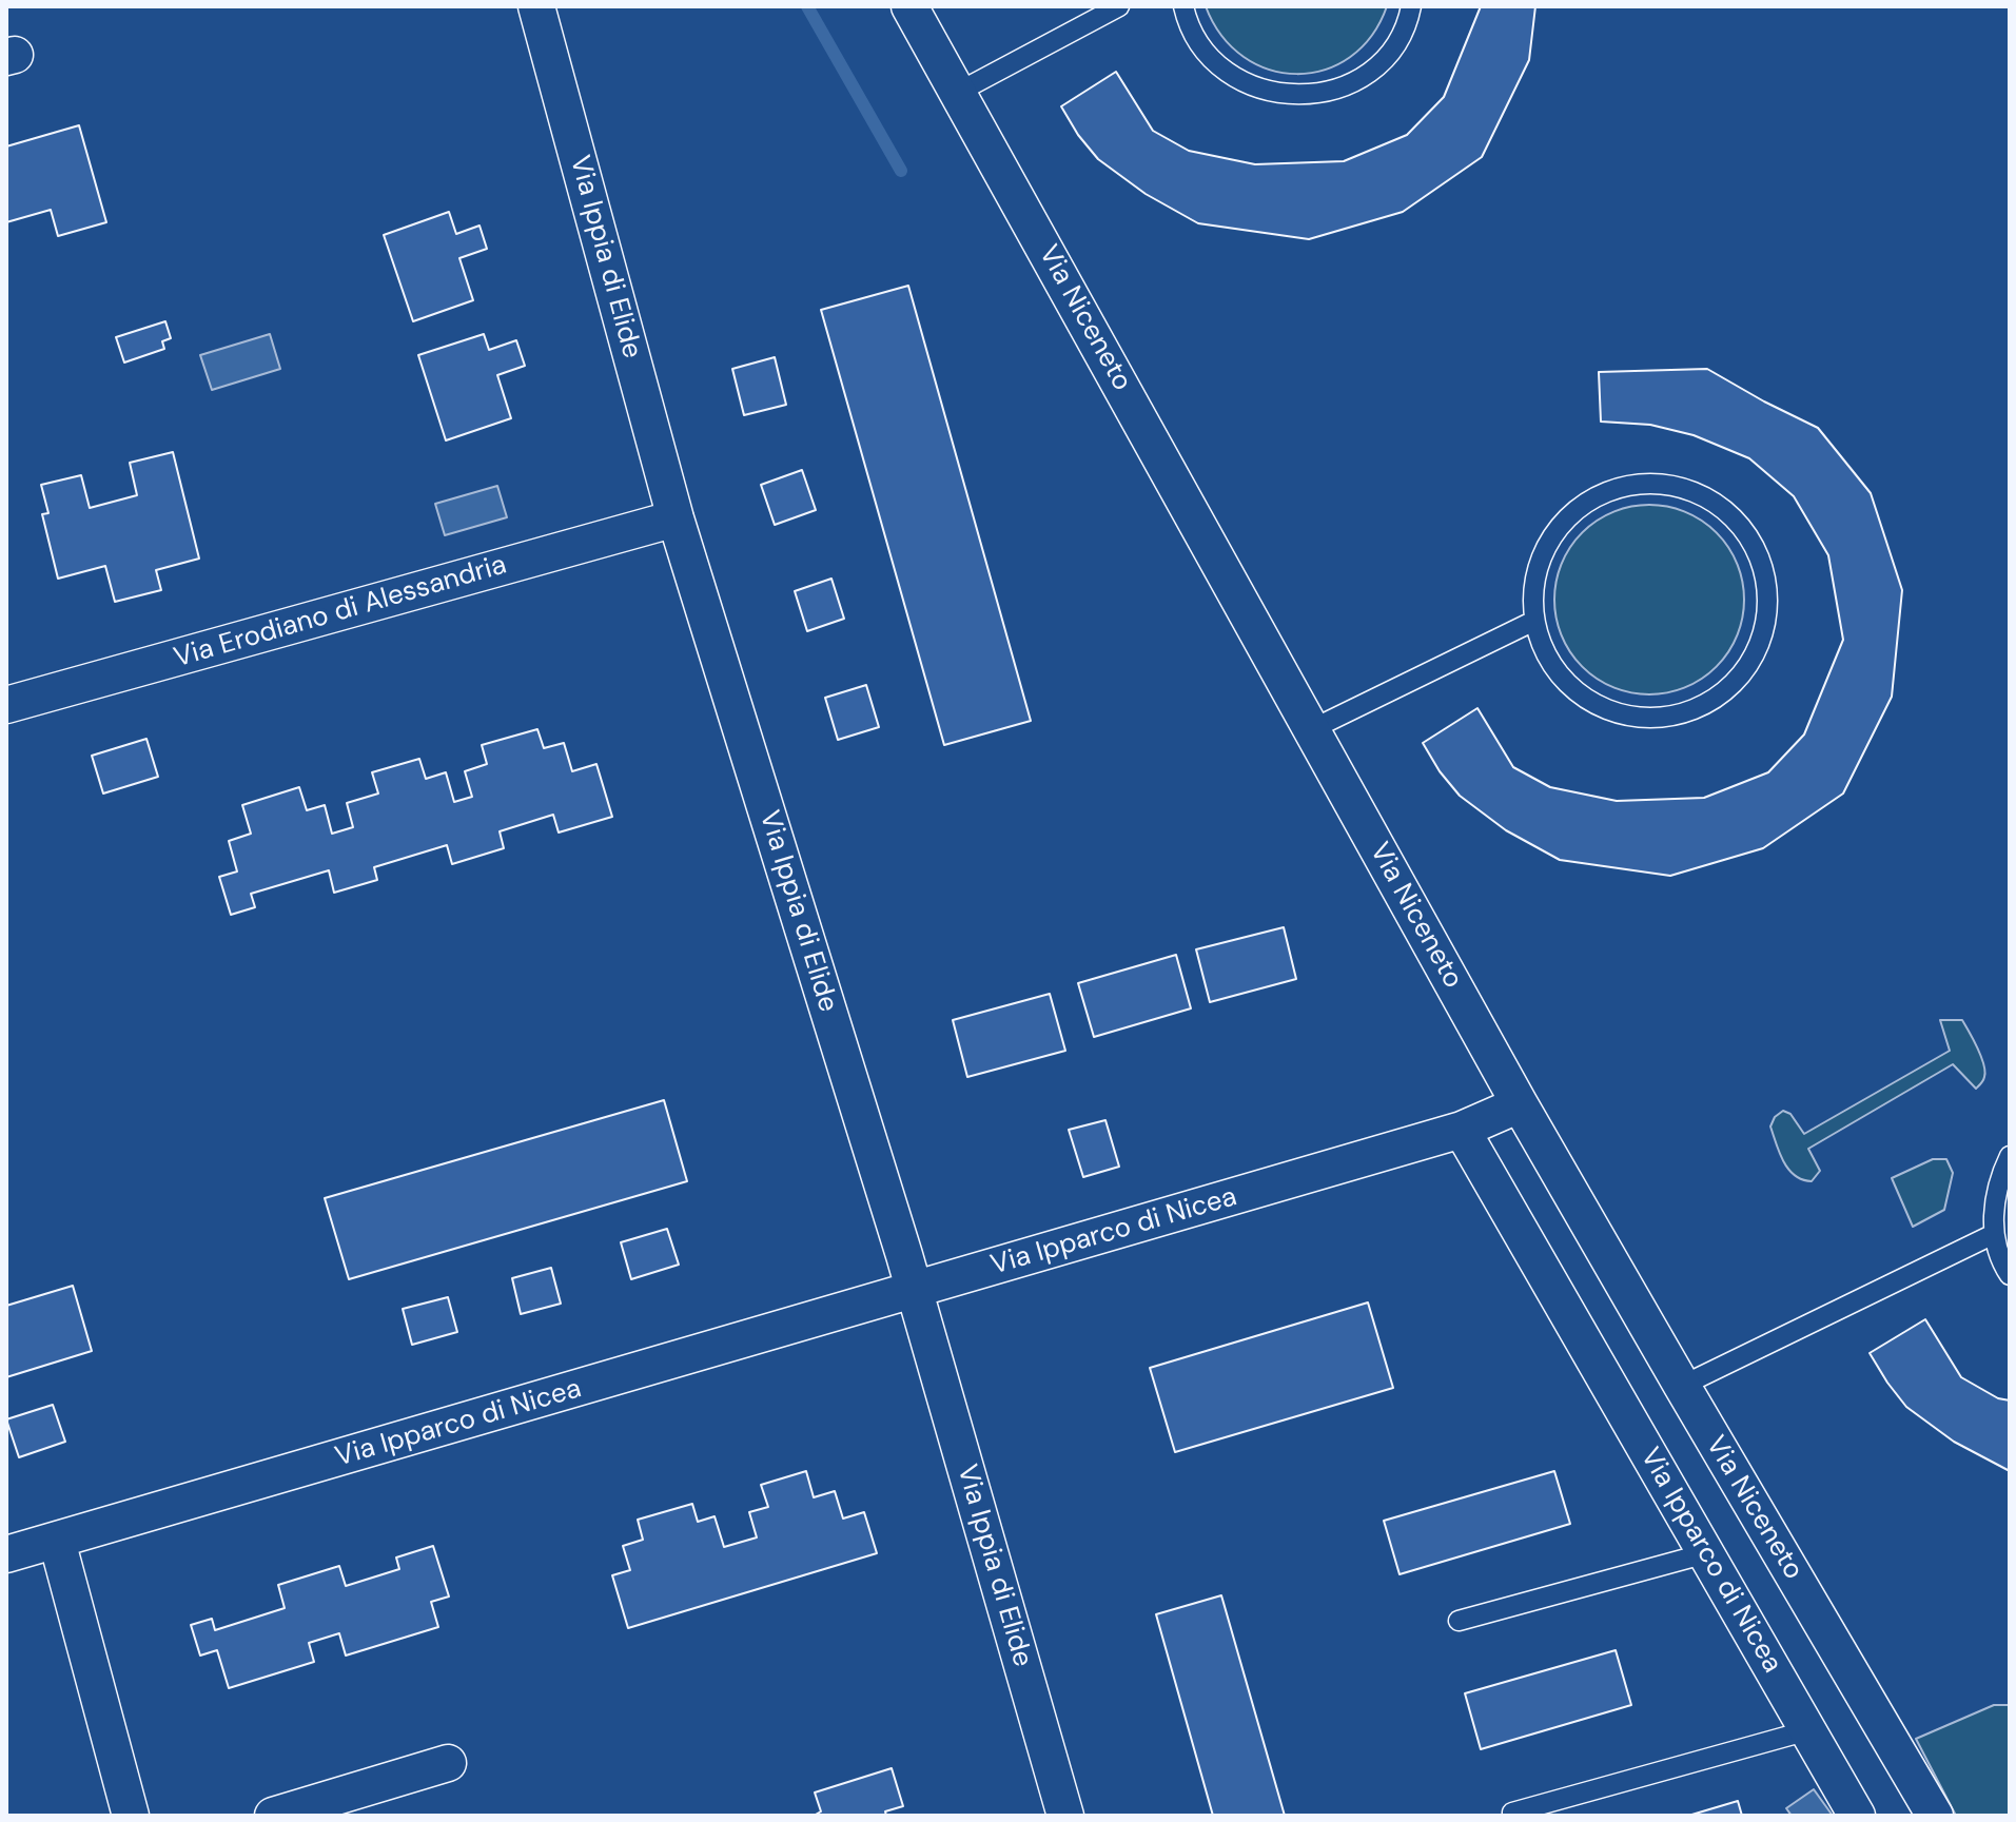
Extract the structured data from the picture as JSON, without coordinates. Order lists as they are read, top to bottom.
{
  "streets": {
    "street": [
      "Via Ippia di Elide",
      "Via Niceneto",
      "Via Erodiano di Alessandria",
      "Via Ipparco di Nicea"
    ]
  },
  "crossings": [
    ["Via Ippia di Elide", "Via Erodiano di Alessandria"],
    ["Via Ippia di Elide", "Via Ipparco di Nicea"]
  ]
}
